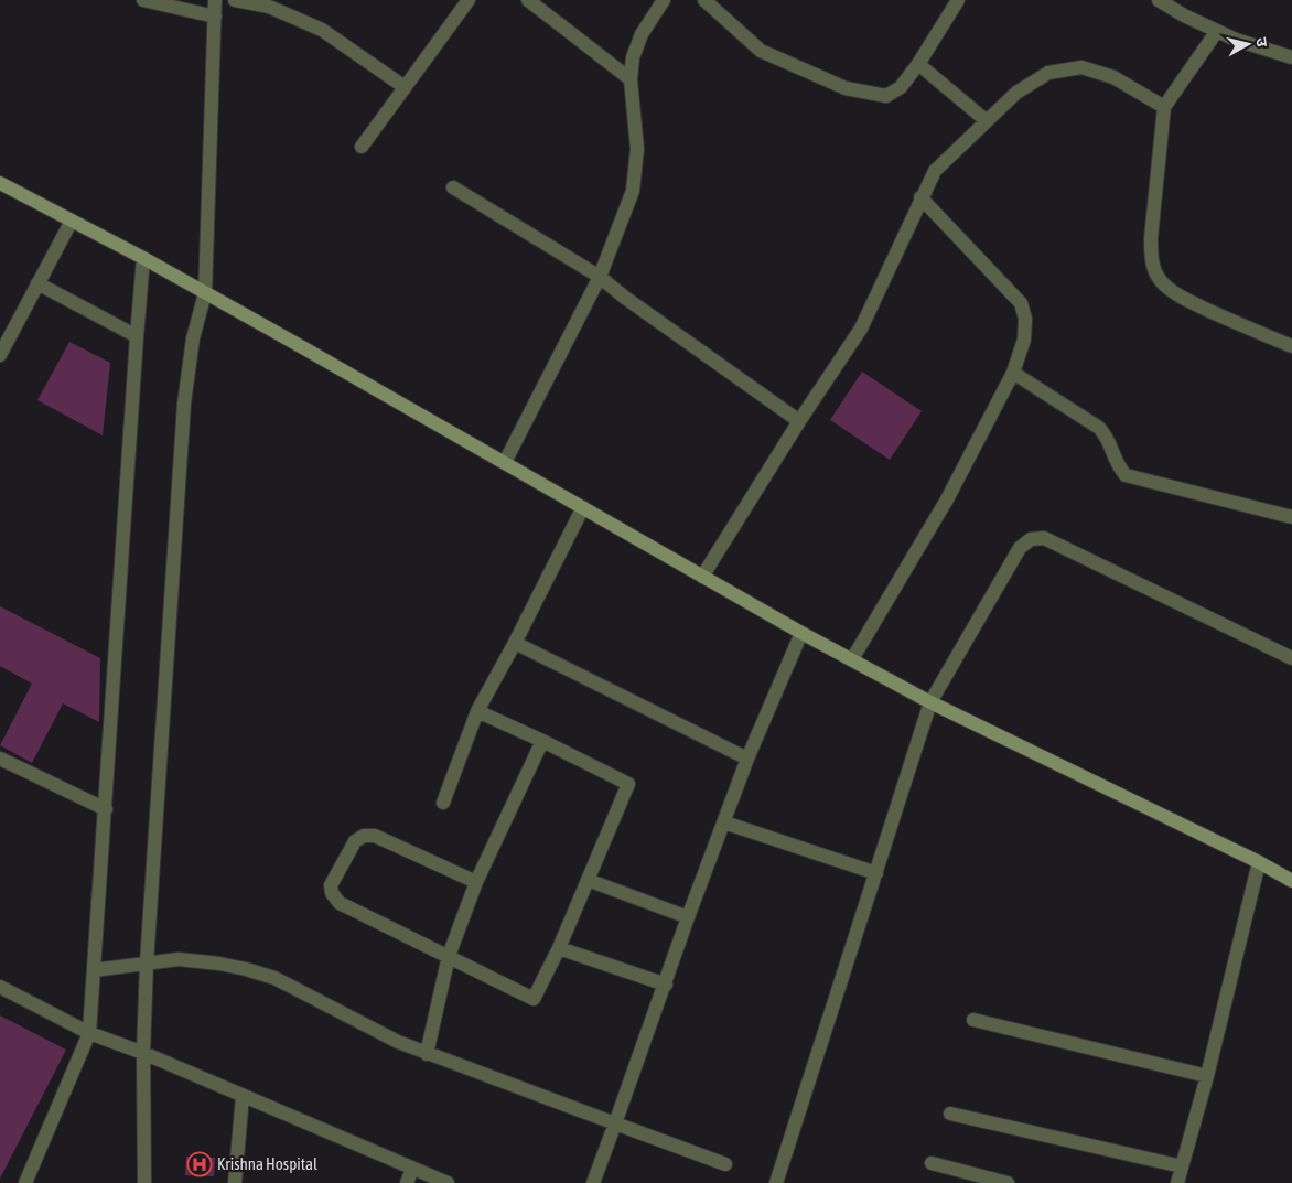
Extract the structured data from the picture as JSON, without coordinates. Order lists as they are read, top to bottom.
{
  "places": {
    "hospital": ["Krishna Hospital"]
  },
  "north": "right"
}
